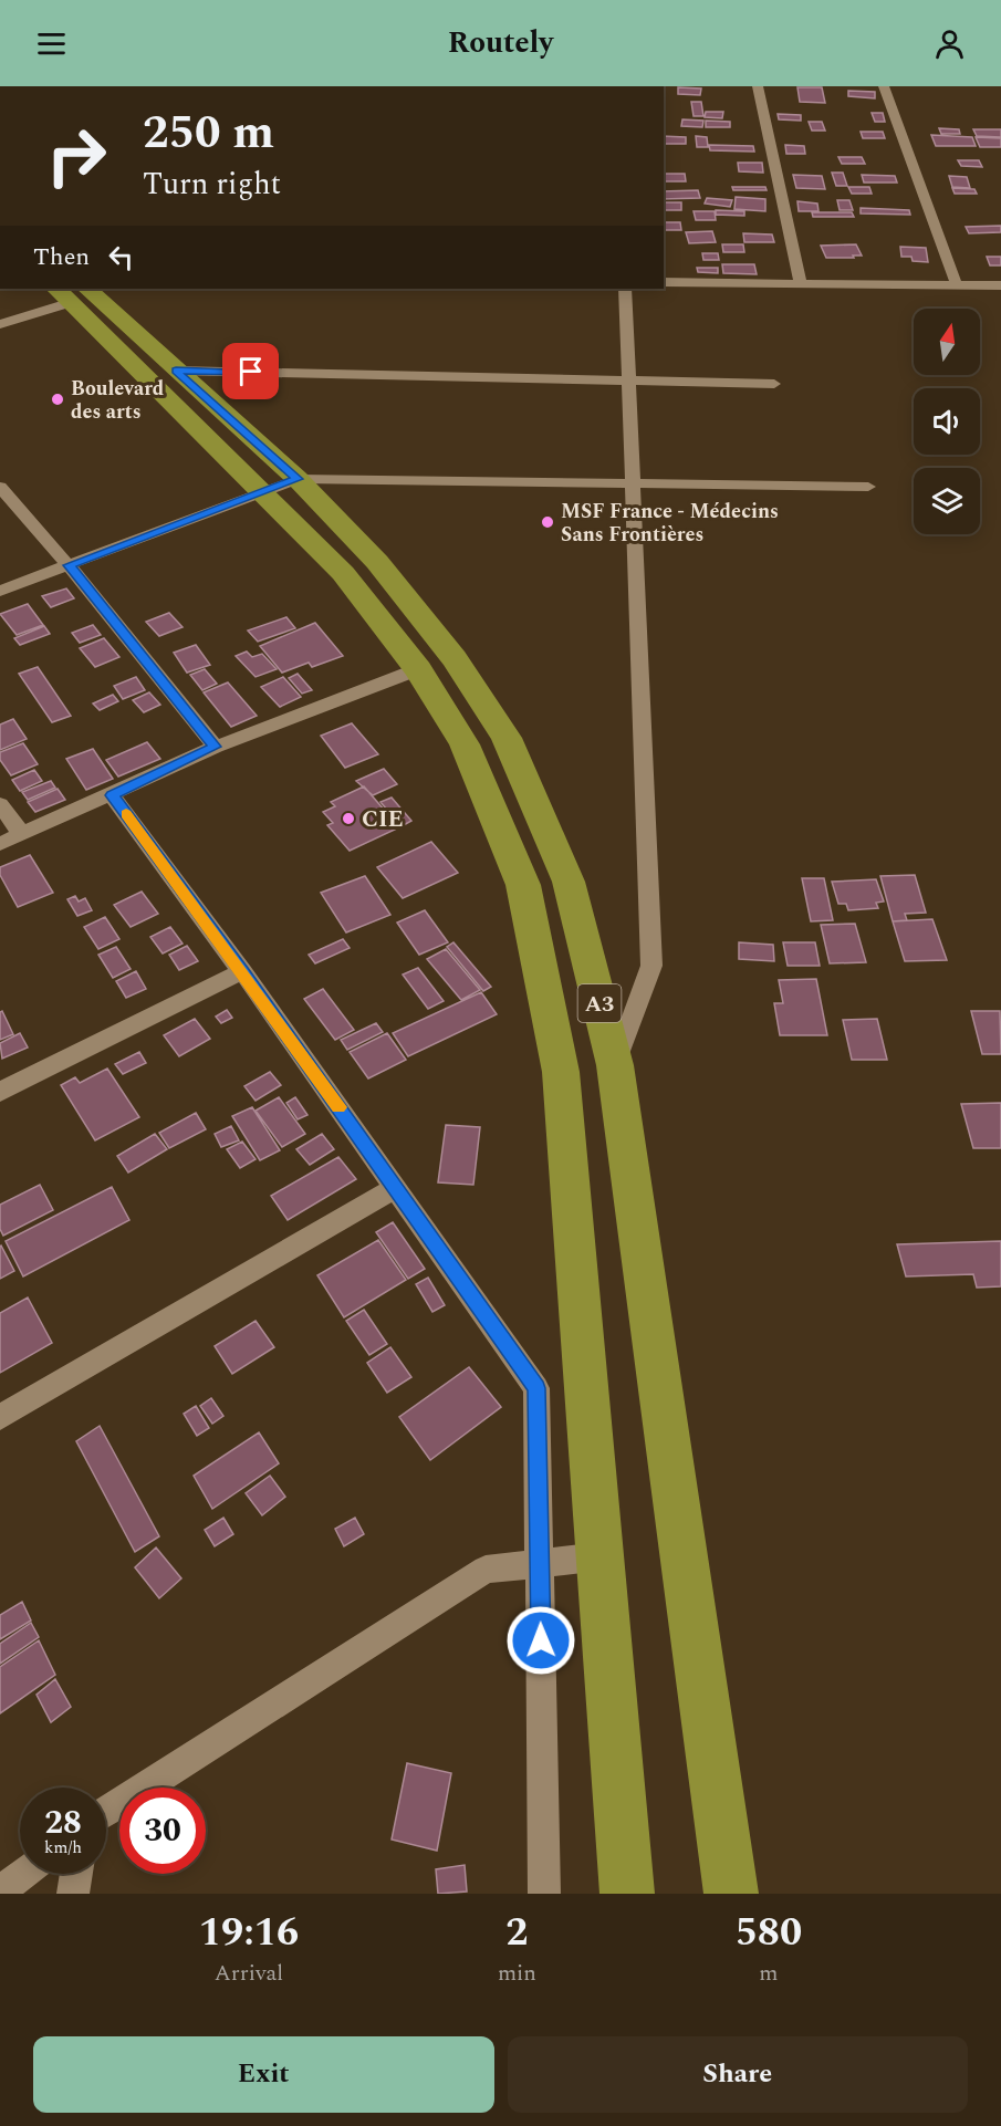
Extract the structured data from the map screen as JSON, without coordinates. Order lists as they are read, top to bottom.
{
  "streets": {
    "highway": ["A3"]
  },
  "places": ["Boulevard des arts", "MSF France - Médecins Sans Frontières", "CIE"],
  "north": "top",
  "page": {
    "header": "Routely",
    "turn": ["250 m", "Turn right"],
    "then": "Then",
    "speed": "28 km/h",
    "limit": "30",
    "eta": [
      "19:16",
      "Arrival",
      "2",
      "min",
      "580",
      "m"
    ],
    "buttons": ["Exit", "Share"]
  }
}
